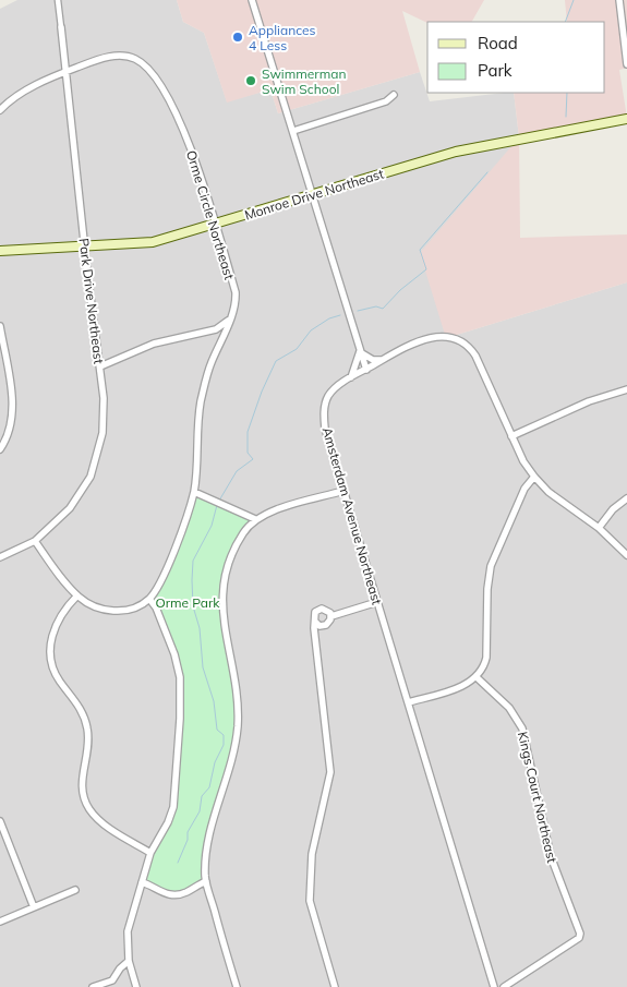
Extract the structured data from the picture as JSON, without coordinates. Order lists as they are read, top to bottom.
{
  "streets": {
    "main road": ["Monroe Drive Northeast"],
    "street": [
      "Orme Circle Northeast",
      "Park Drive Northeast",
      "Amsterdam Avenue Northeast",
      "Kings Court Northeast"
    ]
  },
  "crossings": [
    ["Monroe Drive Northeast", "Orme Circle Northeast"],
    ["Monroe Drive Northeast", "Park Drive Northeast"],
    ["Orme Circle Northeast", "Park Drive Northeast"]
  ],
  "parks": ["Orme Park"],
  "places": ["Appliances 4 Less", "Swimmerman Swim School"],
  "legend": ["Road", "Park"]
}
